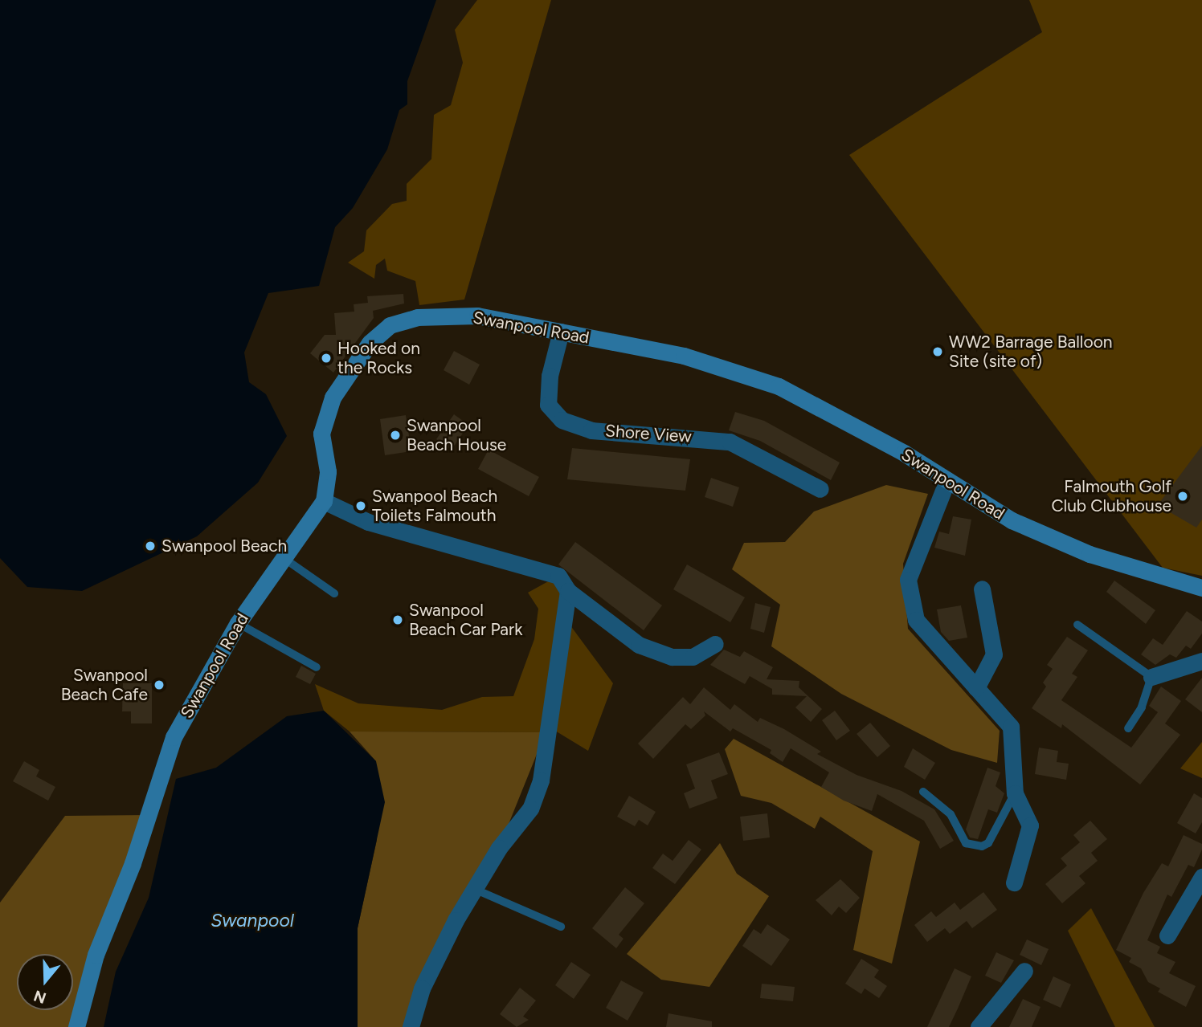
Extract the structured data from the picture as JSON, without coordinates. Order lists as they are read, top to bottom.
{
  "streets": {
    "street": ["Swanpool Road", "Shore View"]
  },
  "crossings": [
    ["Swanpool Road", "Shore View"]
  ],
  "water": ["Swanpool"],
  "places": [
    "WW2 Barrage Balloon Site (site of)",
    "Hooked on the Rocks",
    "Swanpool Beach House",
    "Falmouth Golf Club Clubhouse",
    "Swanpool Beach Toilets Falmouth",
    "Swanpool Beach",
    "Swanpool Beach Car Park",
    "Swanpool Beach Cafe"
  ],
  "north": "bottom"
}
